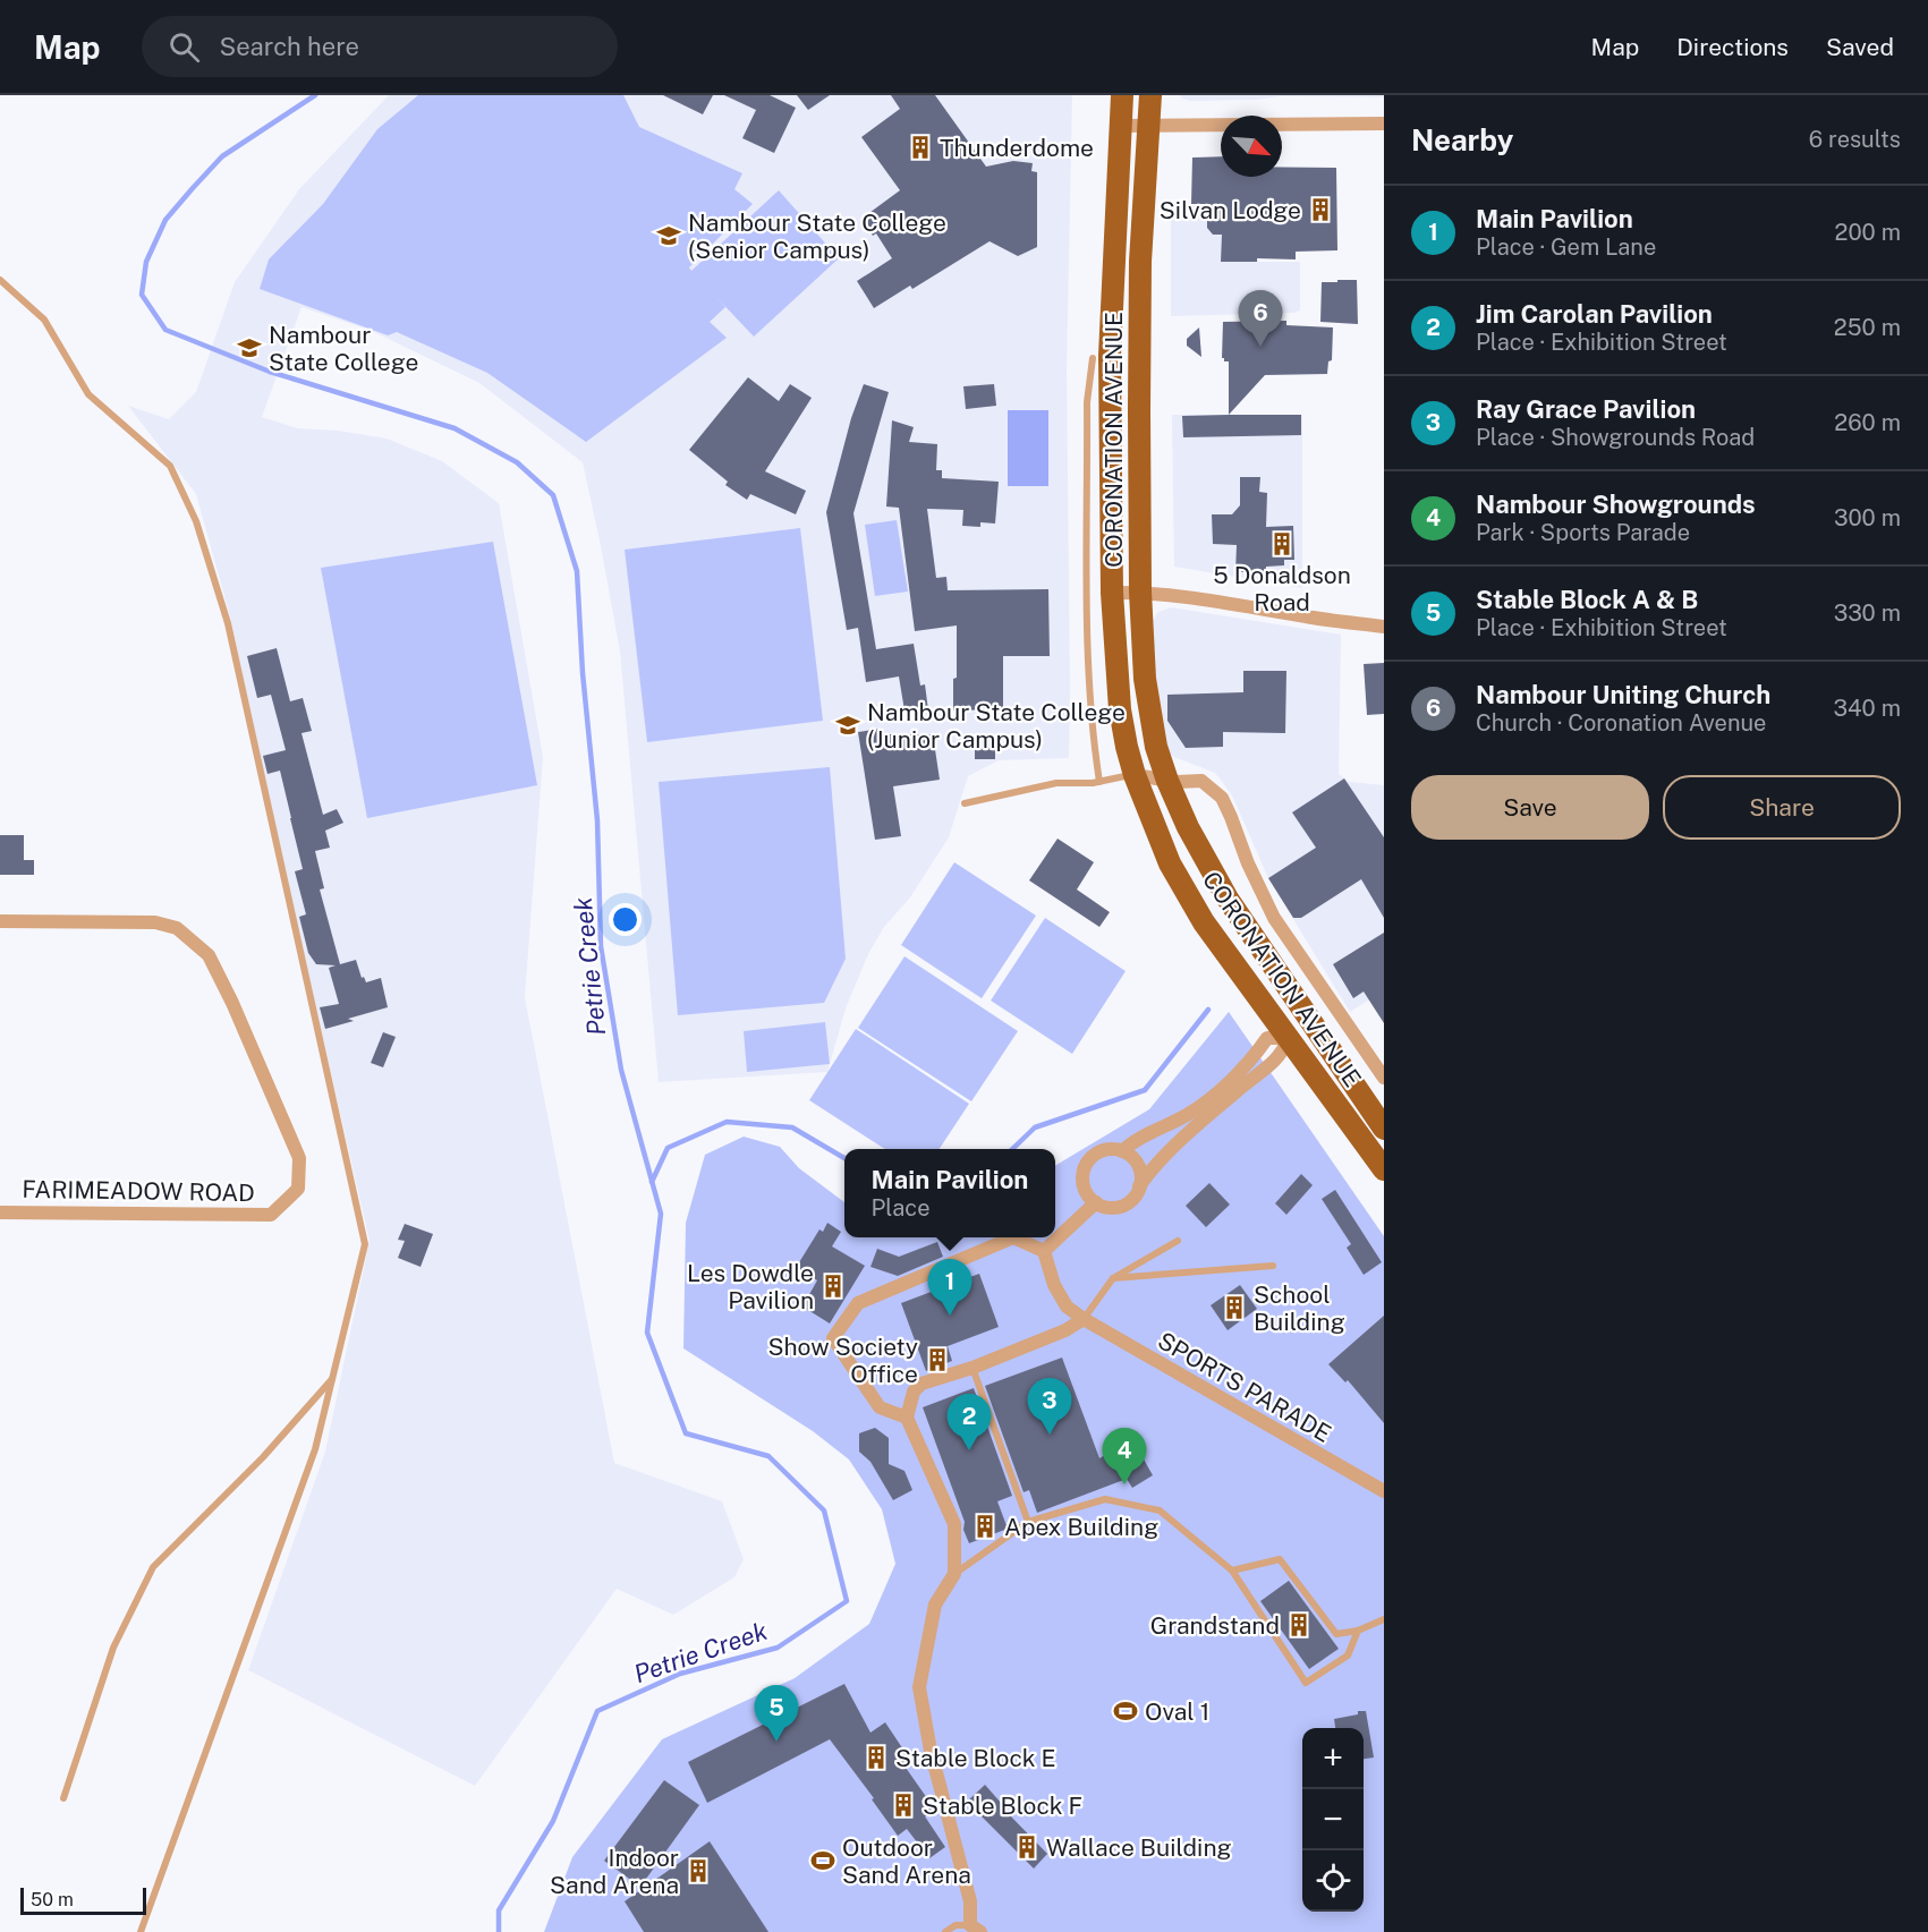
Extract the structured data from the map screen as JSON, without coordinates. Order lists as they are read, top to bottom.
{
  "streets": {
    "main road": ["CORONATION AVENUE"],
    "street": ["FARIMEADOW ROAD", "SPORTS PARADE"]
  },
  "water": ["Petrie Creek"],
  "places": {
    "building": [
      "Thunderdome",
      "Silvan Lodge",
      "5 Donaldson Road",
      "Les Dowdle Pavilion",
      "School Building",
      "Show Society Office",
      "Apex Building",
      "Grandstand",
      "Stable Block E",
      "Stable Block F",
      "Wallace Building",
      "Indoor Sand Arena"
    ],
    "school or university": ["Nambour State College (Senior Campus)", "Nambour State College", "Nambour State College (Junior Campus)"],
    "sports": ["Oval 1", "Outdoor Sand Arena"]
  },
  "scale_bar": "50 m",
  "north": "bottom right",
  "page": {
    "header": "Map",
    "search": "Search here",
    "nav": ["Map", "Directions", "Saved"],
    "heading": ["Nearby", "6 results"],
    "list": [
      {
        "mark": "1",
        "name": "Main Pavilion",
        "note": "Place · Gem Lane",
        "value": "200 m"
      },
      {
        "mark": "2",
        "name": "Jim Carolan Pavilion",
        "note": "Place · Exhibition Street",
        "value": "250 m"
      },
      {
        "mark": "3",
        "name": "Ray Grace Pavilion",
        "note": "Place · Showgrounds Road",
        "value": "260 m"
      },
      {
        "mark": "4",
        "name": "Nambour Showgrounds",
        "note": "Park · Sports Parade",
        "value": "300 m"
      },
      {
        "mark": "5",
        "name": "Stable Block A & B",
        "note": "Place · Exhibition Street",
        "value": "330 m"
      },
      {
        "mark": "6",
        "name": "Nambour Uniting Church",
        "note": "Church · Coronation Avenue",
        "value": "340 m"
      }
    ],
    "pins": [
      "6",
      "1",
      "3",
      "2",
      "4",
      "5"
    ],
    "buttons": ["Save", "Share"],
    "popup": ["Main Pavilion", "Place"],
    "map_buttons": ["+", "−"],
    "scale": "50 m"
  }
}
